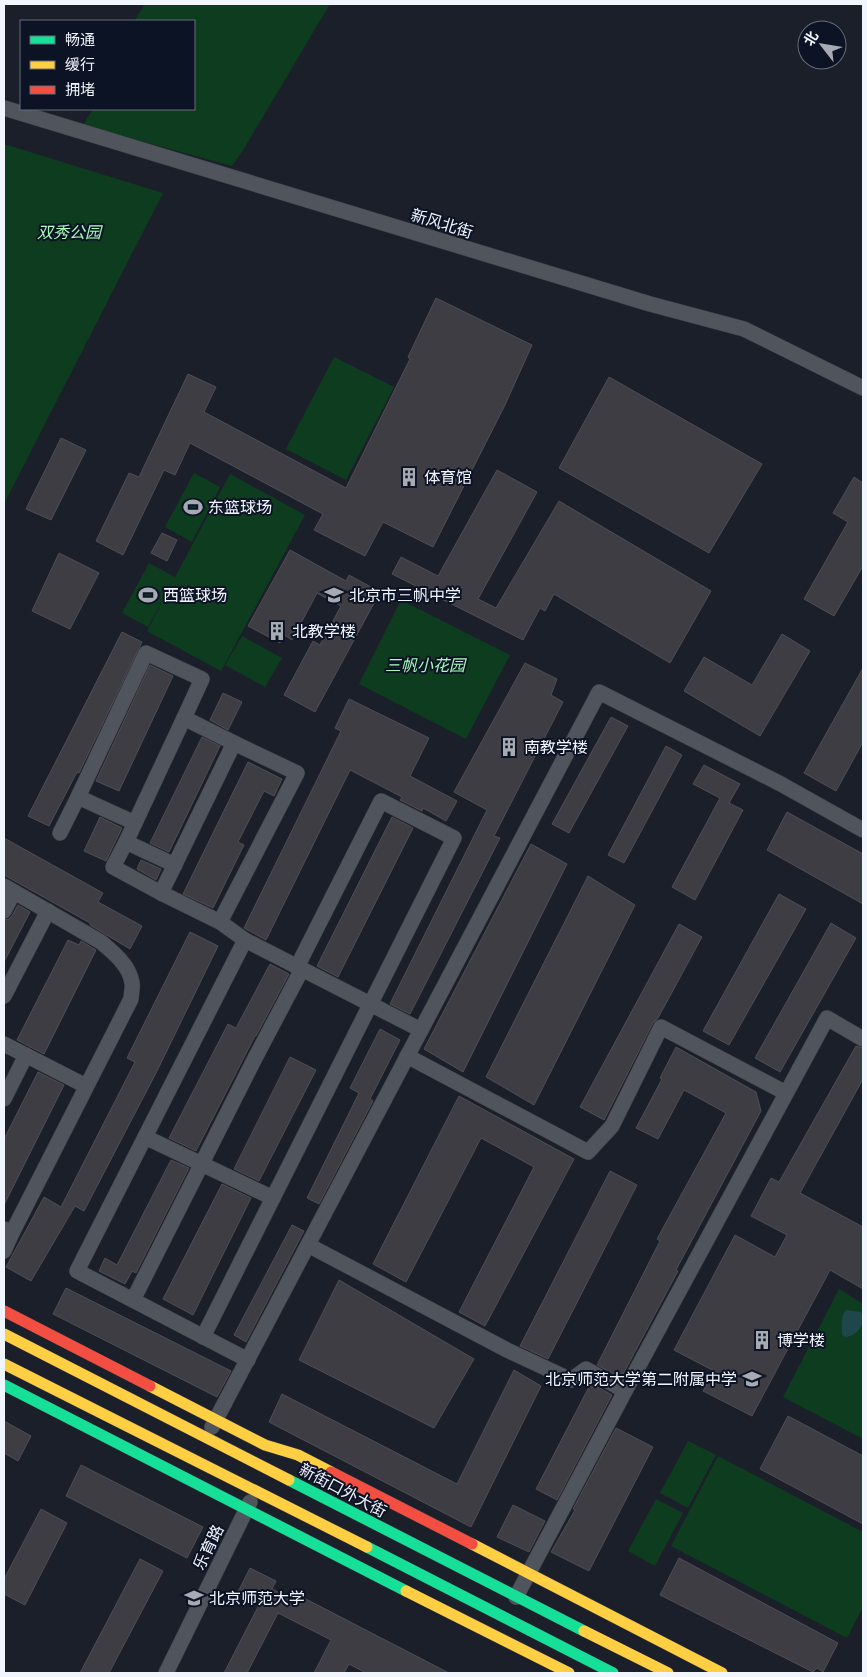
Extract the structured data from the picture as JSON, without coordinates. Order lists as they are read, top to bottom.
{
  "streets": {
    "street": ["新风北街", "新街口外大街", "乐育路"]
  },
  "parks": ["双秀公园", "三帆小花园"],
  "places": {
    "building": [
      "体育馆",
      "北教学楼",
      "南教学楼",
      "博学楼"
    ],
    "sports": ["东篮球场", "西篮球场"],
    "school or university": ["北京市三帆中学", "北京师范大学第二附属中学", "北京师范大学"]
  },
  "legend": ["畅通", "缓行", "拥堵"],
  "north": "top left"
}
